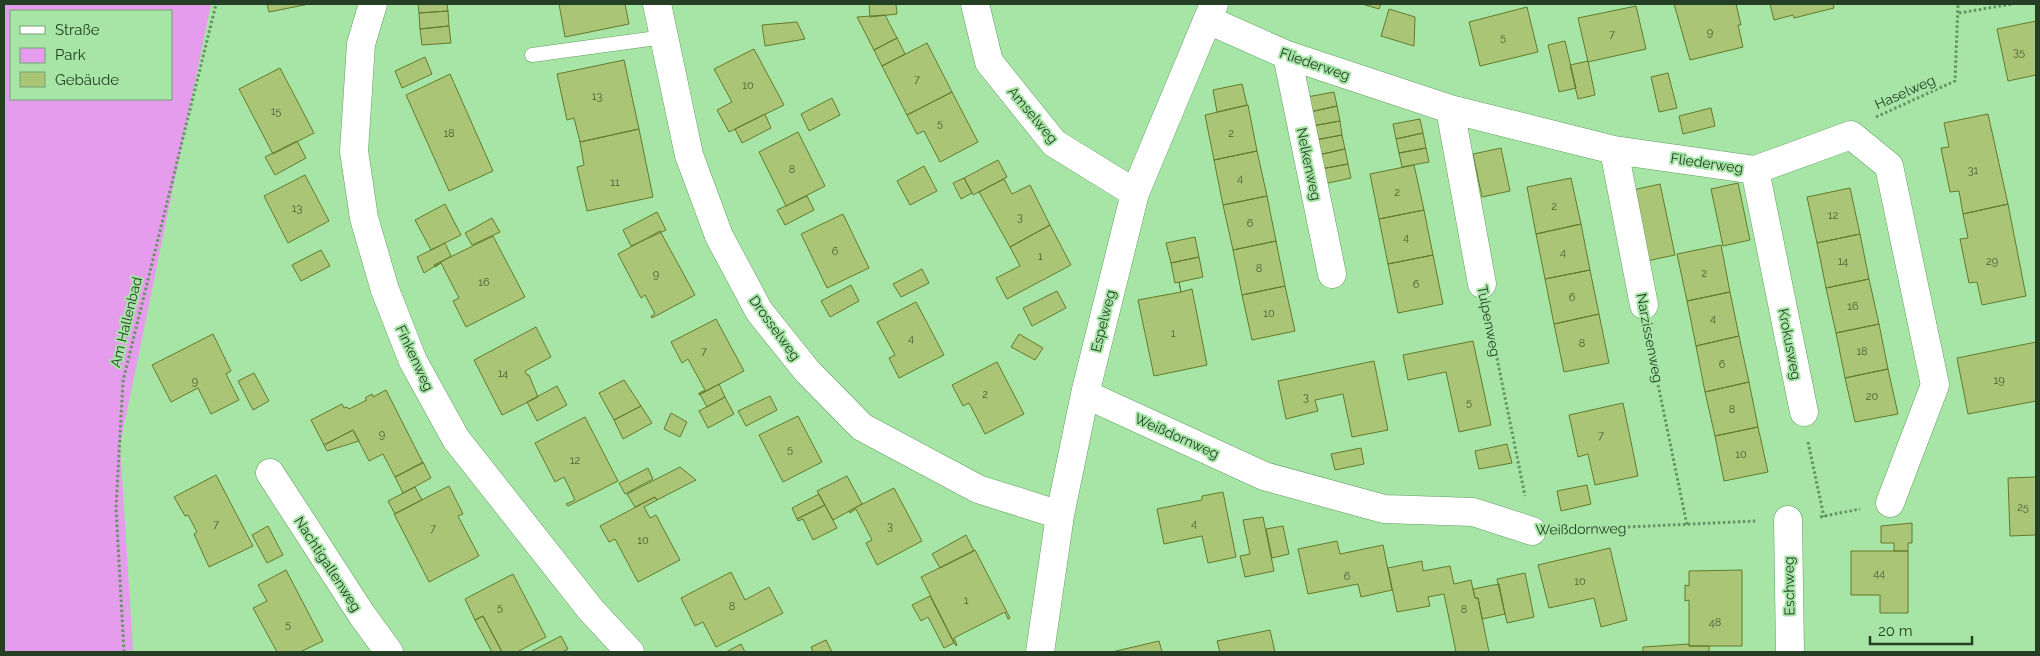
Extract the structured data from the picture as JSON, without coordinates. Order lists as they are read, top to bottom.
{
  "streets": {
    "street": [
      "Fliederweg",
      "Amselweg",
      "Nelkenweg",
      "Espelweg",
      "Tulpenweg",
      "Drosselweg",
      "Narzissenweg",
      "Krokusweg",
      "Finkenweg",
      "Weißdornweg",
      "Nachtigallenweg",
      "Eschweg"
    ],
    "path": ["Haselweg", "Am Hallenbad"]
  },
  "crossings": [
    ["Fliederweg", "Haselweg"],
    ["Fliederweg", "Nelkenweg"],
    ["Fliederweg", "Espelweg"],
    ["Fliederweg", "Tulpenweg"],
    ["Fliederweg", "Narzissenweg"],
    ["Fliederweg", "Krokusweg"],
    ["Amselweg", "Espelweg"],
    ["Espelweg", "Drosselweg"],
    ["Espelweg", "Weißdornweg"],
    ["Tulpenweg", "Weißdornweg"],
    ["Narzissenweg", "Weißdornweg"],
    ["Weißdornweg", "Eschweg"]
  ],
  "house_numbers": [
    "9",
    "7",
    "5",
    "35",
    "7",
    "10",
    "13",
    "15",
    "5",
    "18",
    "2",
    "8",
    "31",
    "4",
    "11",
    "2",
    "2",
    "13",
    "12",
    "3",
    "6",
    "4",
    "6",
    "4",
    "1",
    "14",
    "29",
    "8",
    "2",
    "9",
    "16",
    "6",
    "6",
    "16",
    "10",
    "4",
    "1",
    "4",
    "8",
    "7",
    "18",
    "6",
    "14",
    "19",
    "9",
    "2",
    "20",
    "3",
    "5",
    "8",
    "9",
    "7",
    "5",
    "10",
    "12",
    "25",
    "4",
    "7",
    "3",
    "7",
    "10",
    "44",
    "6",
    "10",
    "1",
    "8",
    "5",
    "8",
    "48",
    "5"
  ],
  "legend": ["Straße", "Park", "Gebäude"],
  "scale_bar": "20 m"
}
